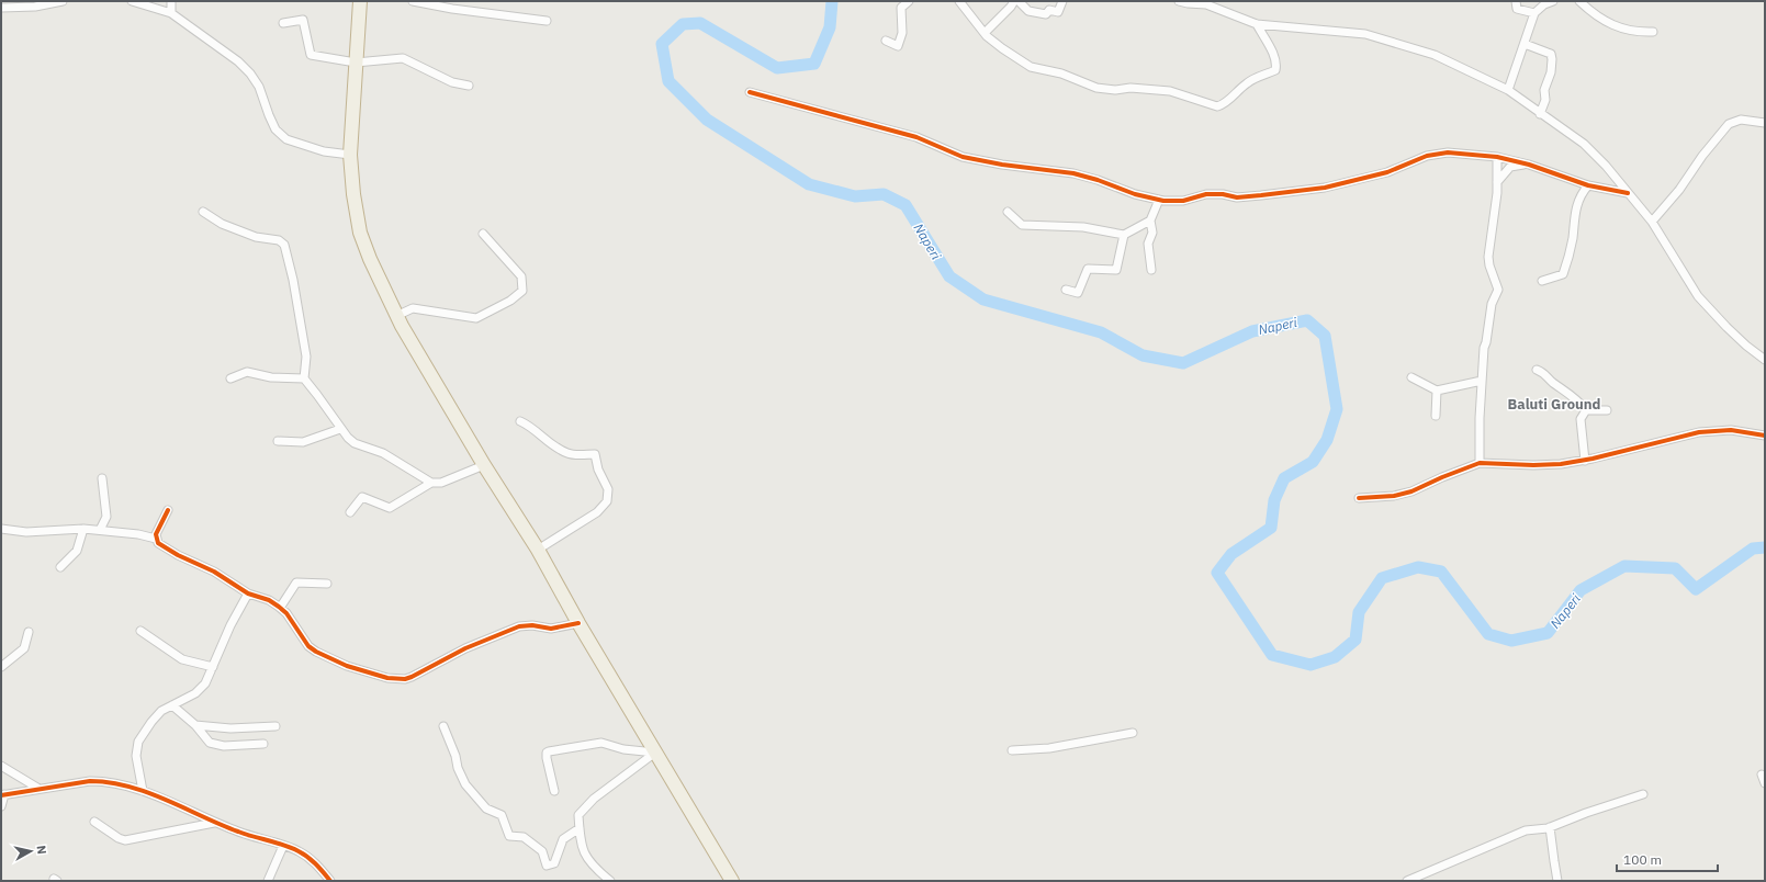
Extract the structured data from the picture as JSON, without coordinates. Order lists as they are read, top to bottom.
{
  "districts": ["Baluti Ground"],
  "water": ["Naperi"],
  "scale_bar": "100 m",
  "north": "right"
}
